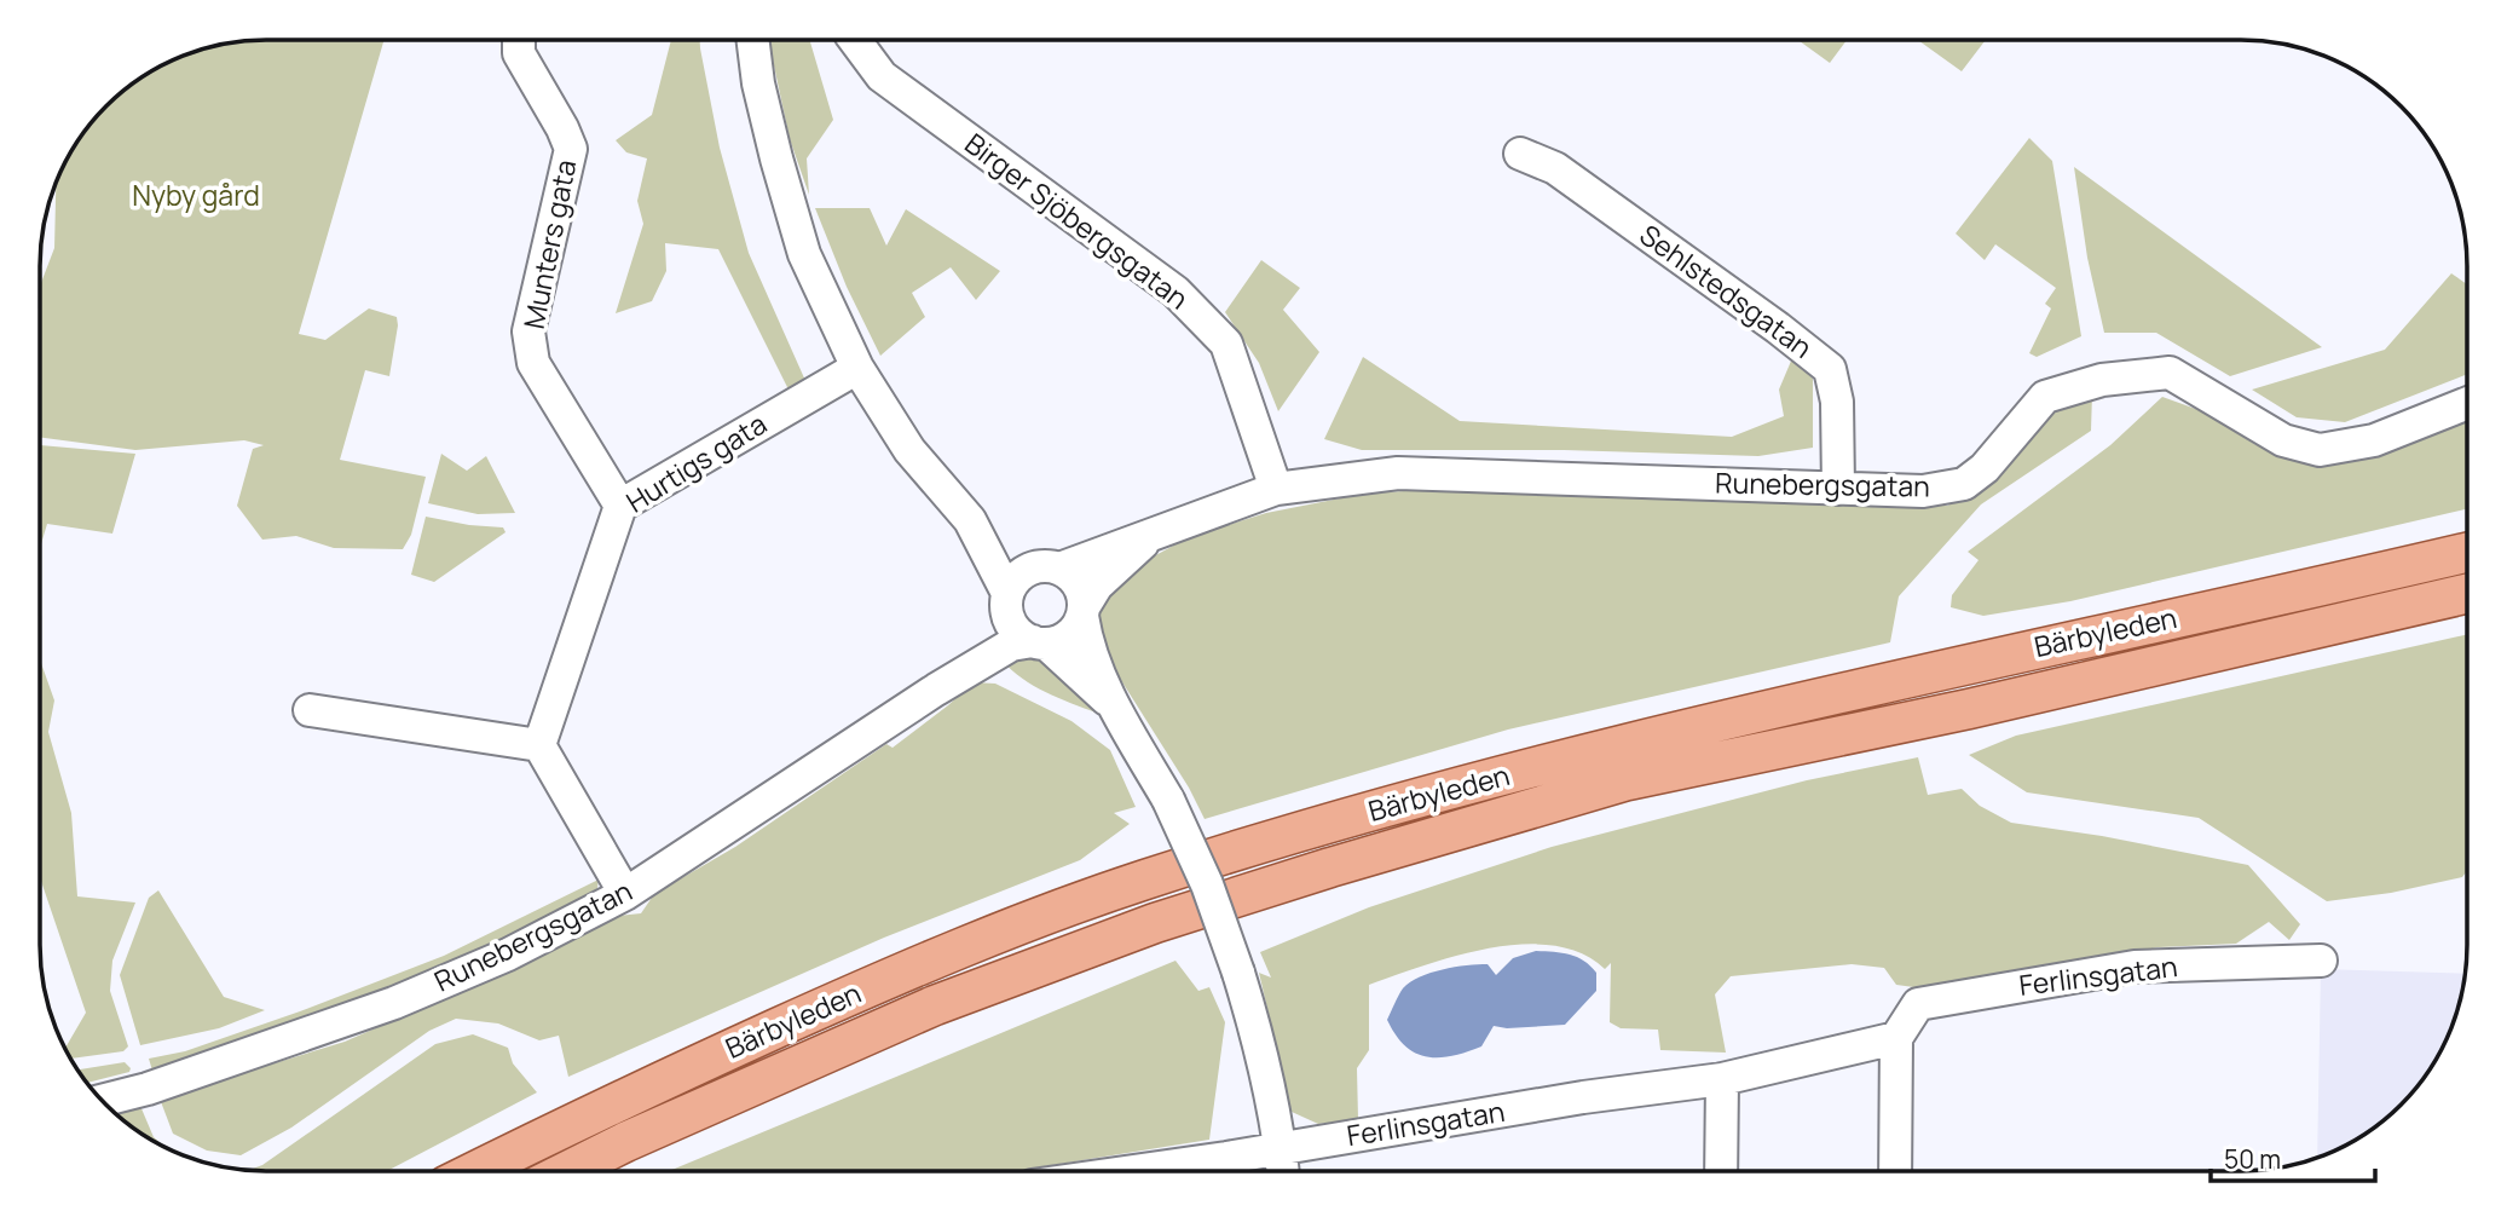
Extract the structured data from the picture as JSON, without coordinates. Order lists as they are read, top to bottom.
{
  "streets": {
    "main road": ["Bärbyleden"],
    "street": [
      "Birger Sjöbergsgatan",
      "Munters gata",
      "Sehlstedsgatan",
      "Hurtigs gata",
      "Runebergsgatan",
      "Ferlinsgatan"
    ]
  },
  "crossings": [
    ["Birger Sjöbergsgatan", "Runebergsgatan"],
    ["Munters gata", "Hurtigs gata"],
    ["Sehlstedsgatan", "Runebergsgatan"]
  ],
  "parks": ["Nyby gård"],
  "scale_bar": "50 m"
}
